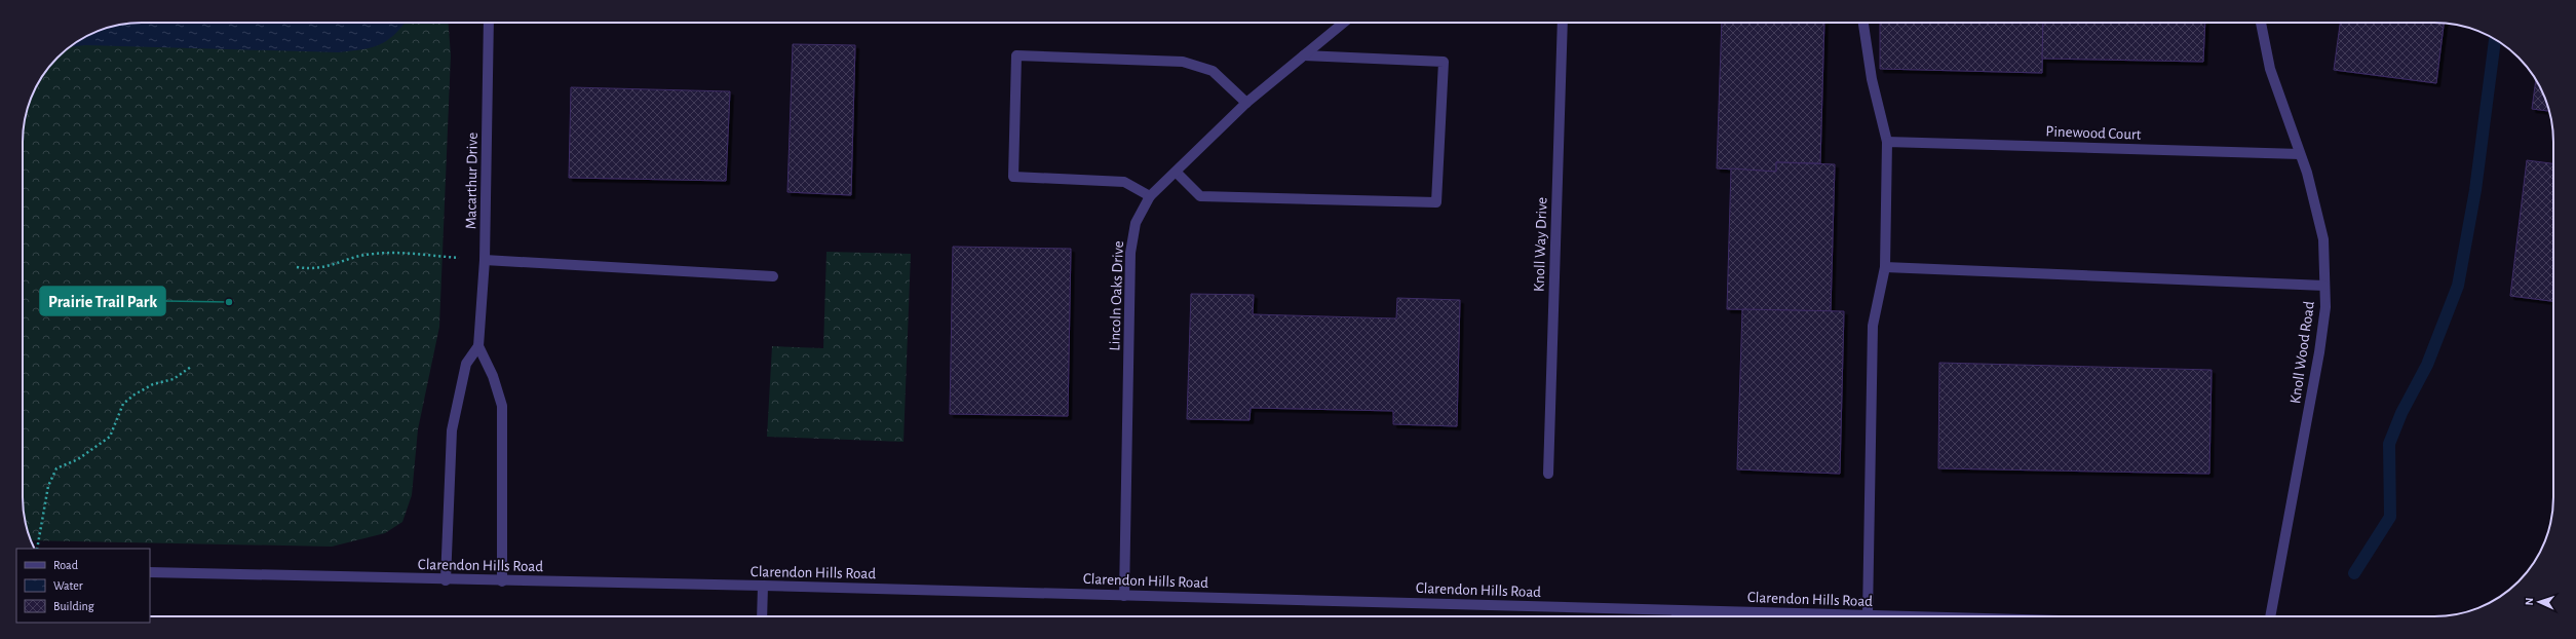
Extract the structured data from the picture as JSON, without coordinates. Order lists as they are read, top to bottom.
{
  "streets": {
    "street": [
      "Pinewood Court",
      "Macarthur Drive",
      "Knoll Way Drive",
      "Lincoln Oaks Drive",
      "Knoll Wood Road",
      "Clarendon Hills Road"
    ]
  },
  "crossings": [
    ["Pinewood Court", "Knoll Wood Road"],
    ["Macarthur Drive", "Clarendon Hills Road"],
    ["Lincoln Oaks Drive", "Clarendon Hills Road"]
  ],
  "places": ["Prairie Trail Park"],
  "legend": ["Road", "Water", "Building"],
  "north": "left"
}
